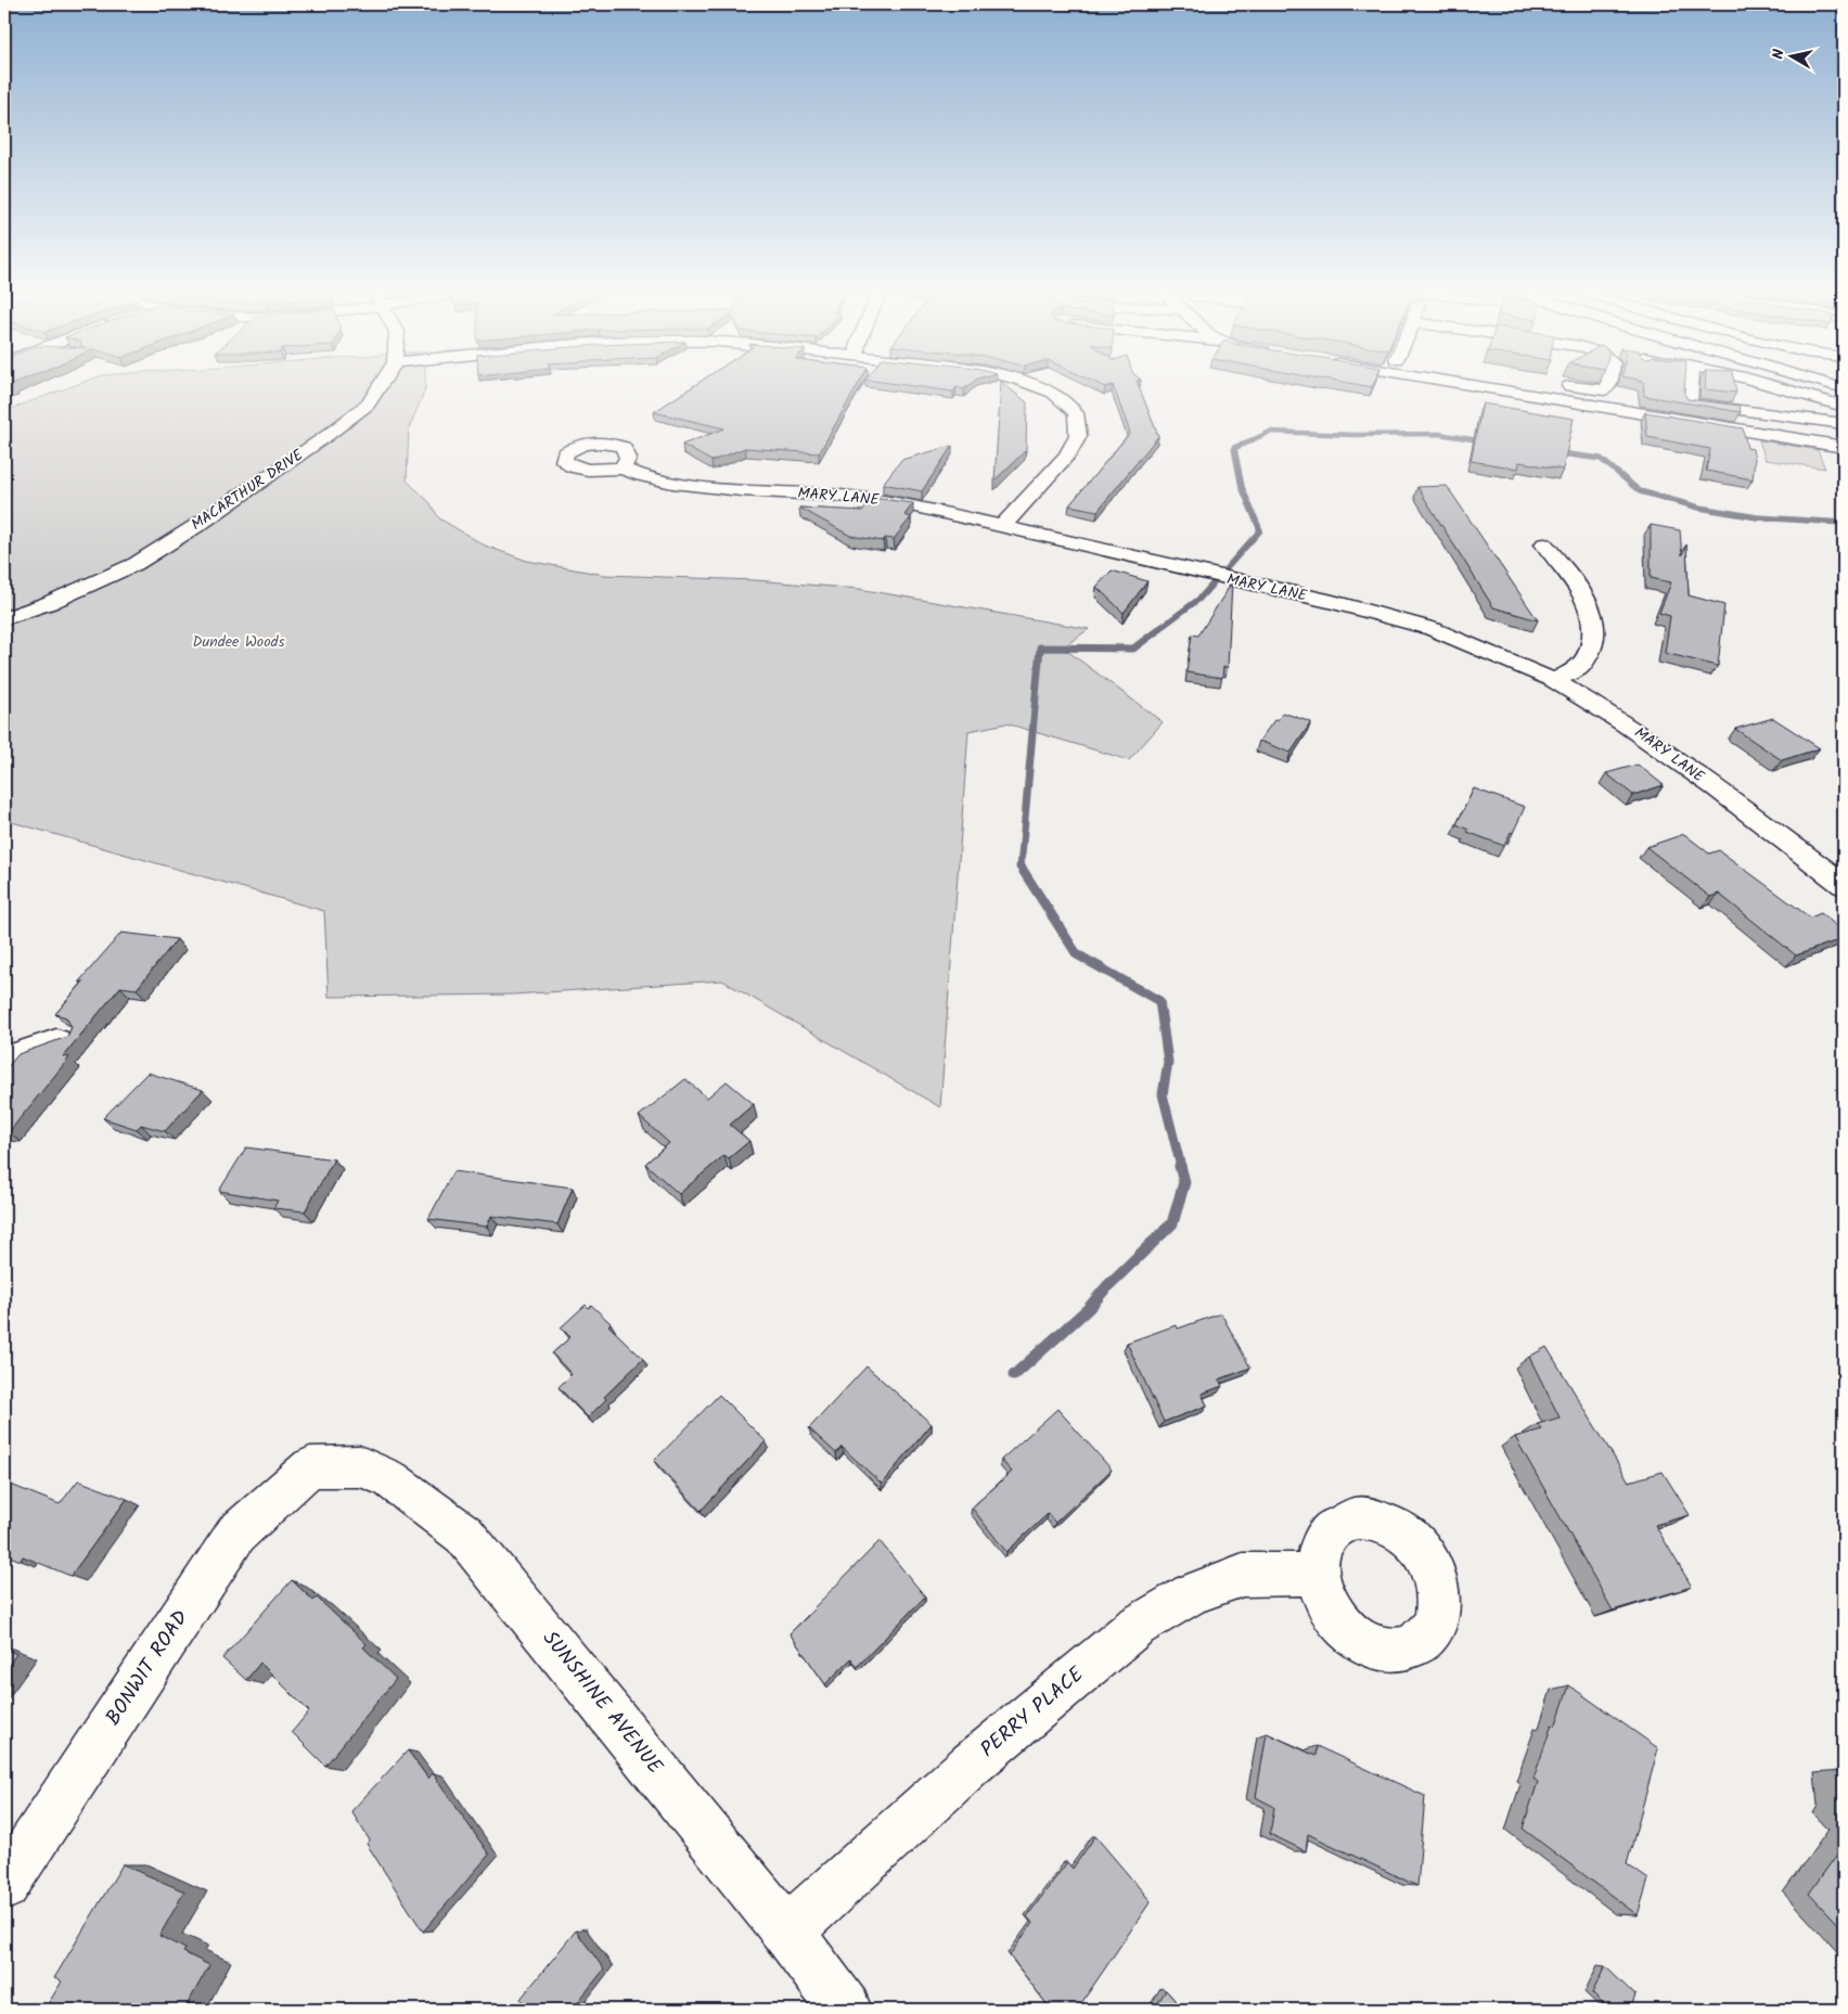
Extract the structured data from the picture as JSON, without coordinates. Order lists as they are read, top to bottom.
{
  "streets": {
    "street": [
      "MACARTHUR DRIVE",
      "MARY LANE",
      "BONWIT ROAD",
      "SUNSHINE AVENUE",
      "PERRY PLACE"
    ]
  },
  "crossings": [
    ["BONWIT ROAD", "SUNSHINE AVENUE"],
    ["SUNSHINE AVENUE", "PERRY PLACE"]
  ],
  "parks": ["Dundee Woods"],
  "north": "left"
}
